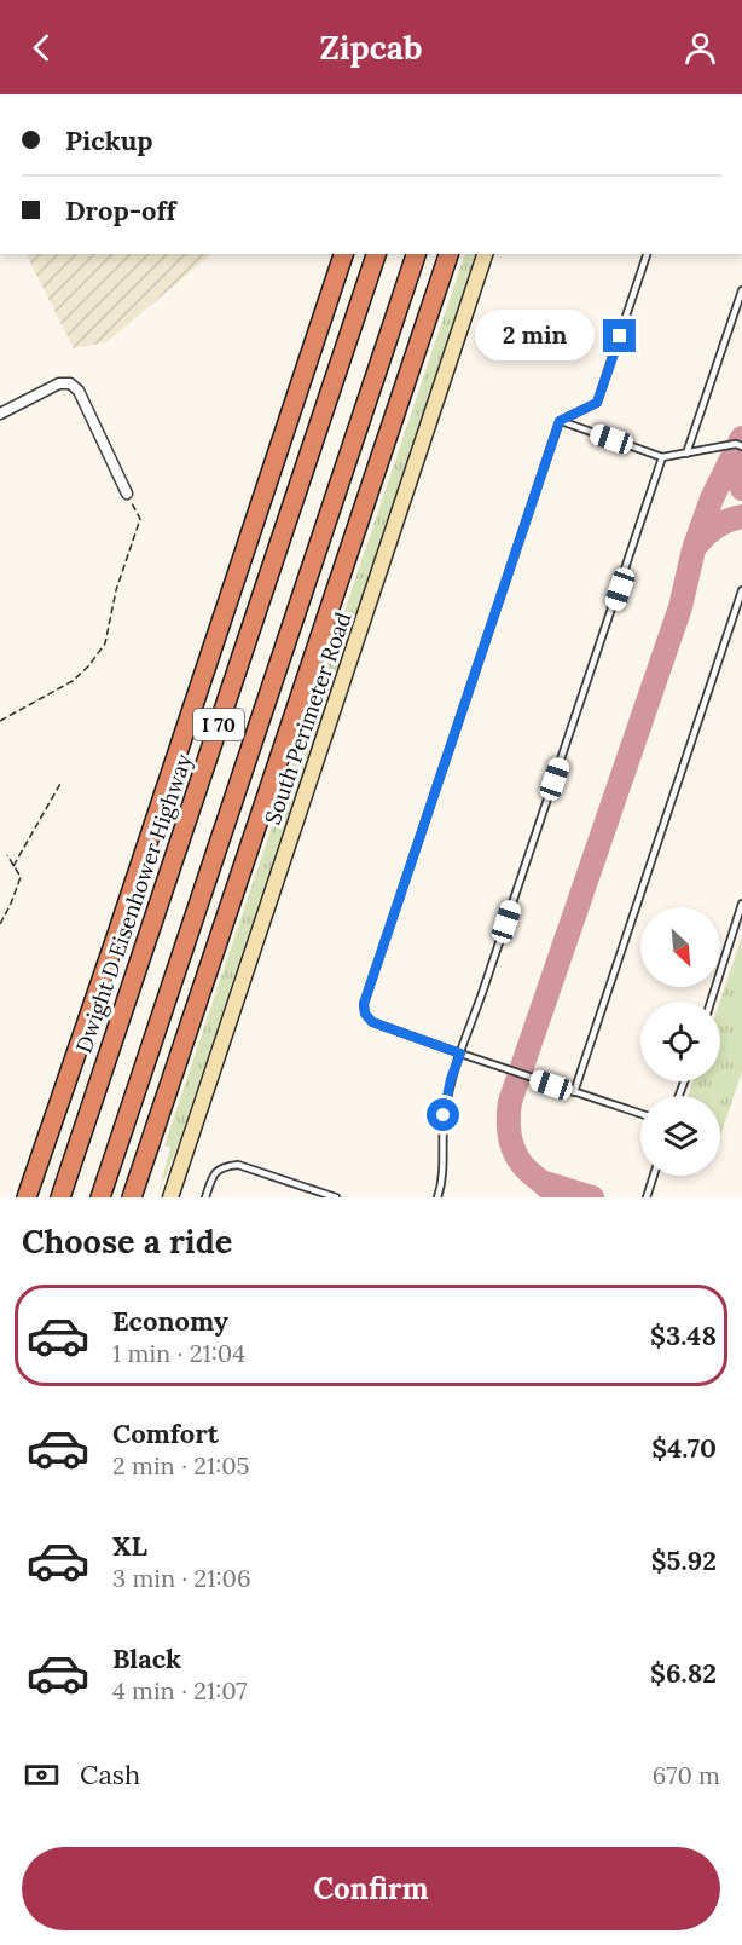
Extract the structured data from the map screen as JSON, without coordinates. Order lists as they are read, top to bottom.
{
  "streets": {
    "highway": ["I 70", "Dwight D Eisenhower Highway"],
    "street": ["South Perimeter Road"]
  },
  "north": "bottom right",
  "page": {
    "header": "Zipcab",
    "banner": ["Pickup", "Drop-off"],
    "bubble": "2 min",
    "heading": "Choose a ride",
    "list": [
      {
        "name": "Economy",
        "note": "1 min · 21:04",
        "value": "$3.48"
      },
      {
        "name": "Comfort",
        "note": "2 min · 21:05",
        "value": "$4.70"
      },
      {
        "name": "XL",
        "note": "3 min · 21:06",
        "value": "$5.92"
      },
      {
        "name": "Black",
        "note": "4 min · 21:07",
        "value": "$6.82"
      }
    ],
    "pay": ["Cash", "670 m"],
    "buttons": "Confirm"
  }
}
